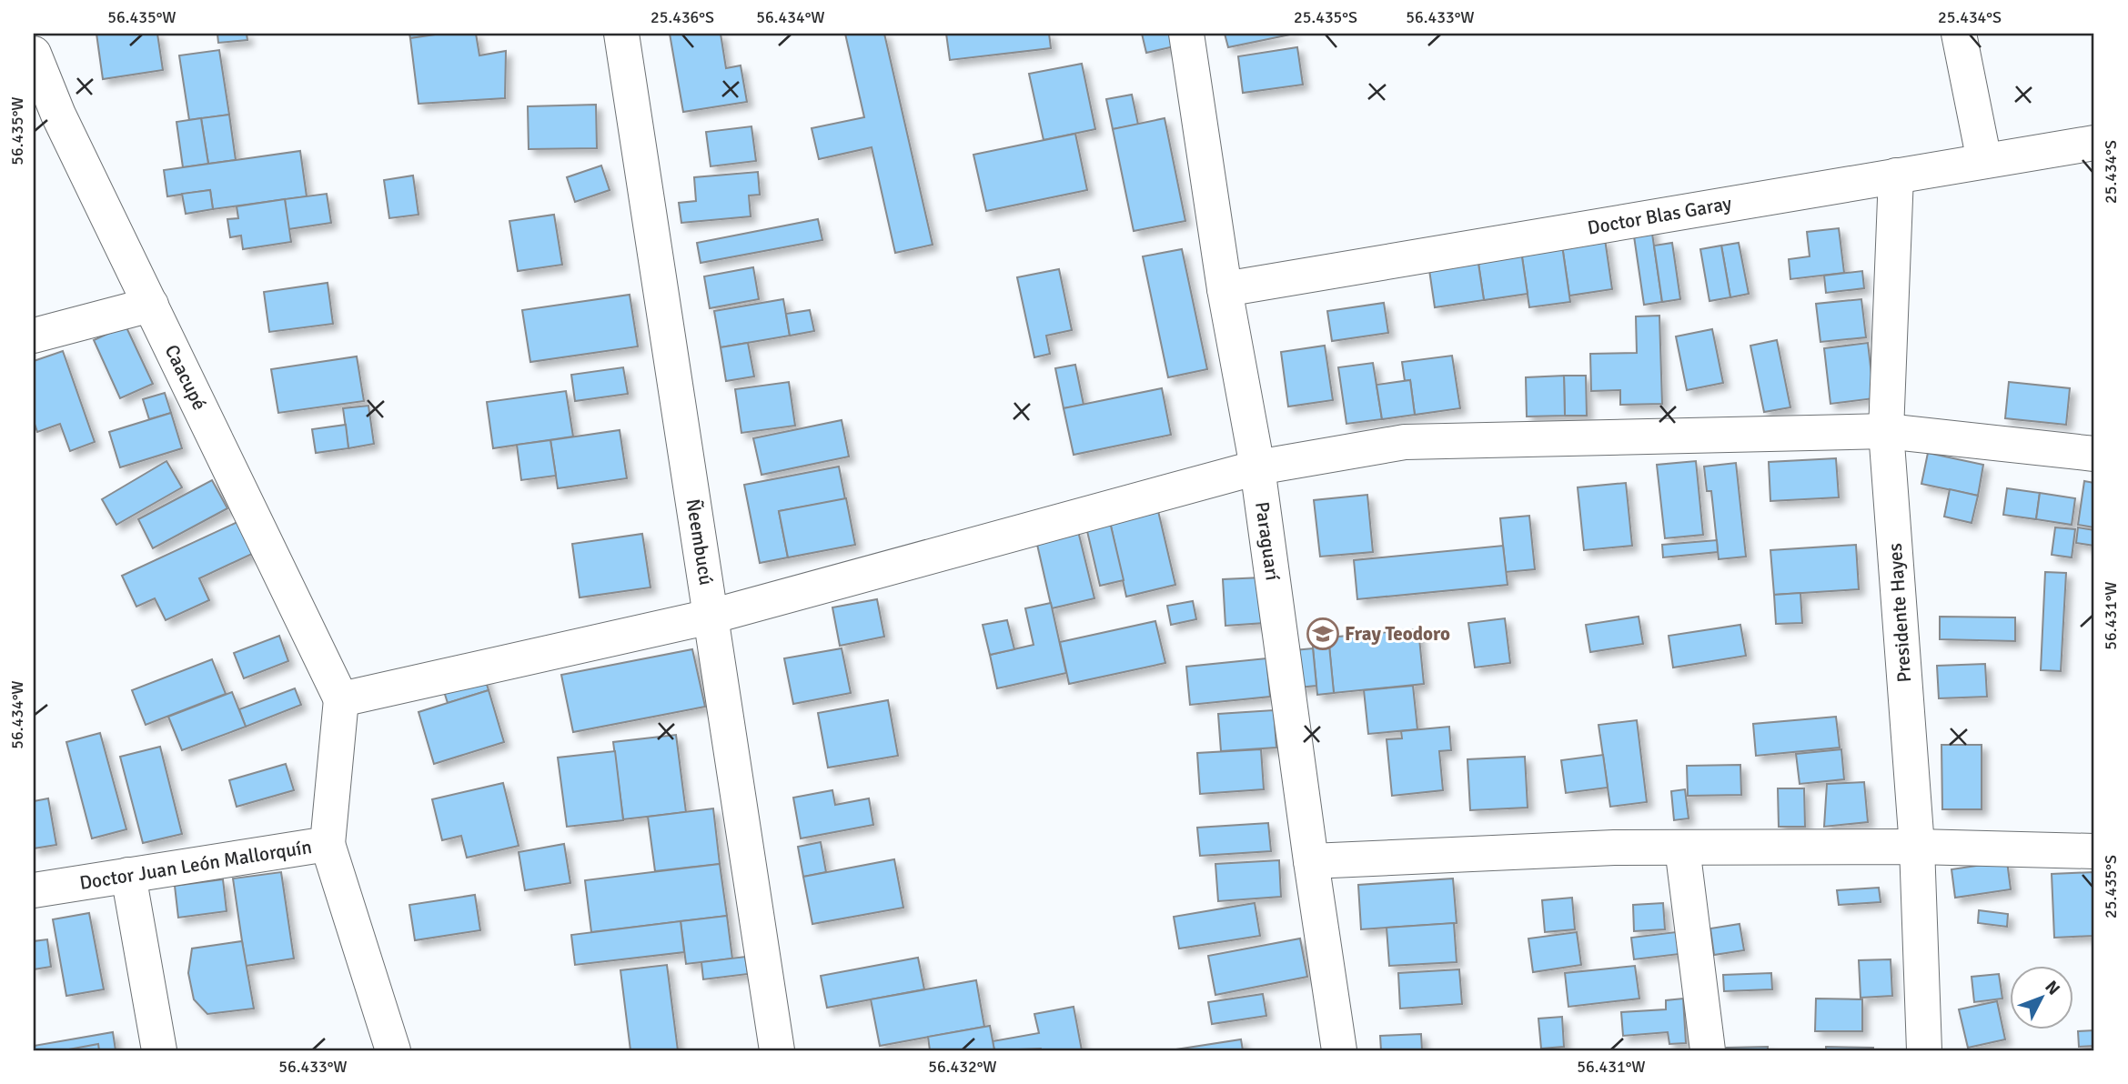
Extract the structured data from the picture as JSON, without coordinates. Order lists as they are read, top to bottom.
{
  "streets": {
    "street": [
      "Doctor Blas Garay",
      "Caacupé",
      "Paraguarí",
      "Ñeembucú",
      "Presidente Hayes",
      "Doctor Juan León Mallorquín"
    ]
  },
  "crossings": [
    ["Doctor Blas Garay", "Paraguarí"],
    ["Doctor Blas Garay", "Presidente Hayes"],
    ["Caacupé", "Doctor Juan León Mallorquín"]
  ],
  "places": {
    "school or university": ["Fray Teodoro"]
  },
  "north": "top right",
  "coordinates": [
    "56.435°W",
    "25.436°S",
    "56.434°W",
    "25.435°S",
    "56.433°W",
    "25.434°S",
    "56.431°W",
    "56.432°W"
  ]
}
